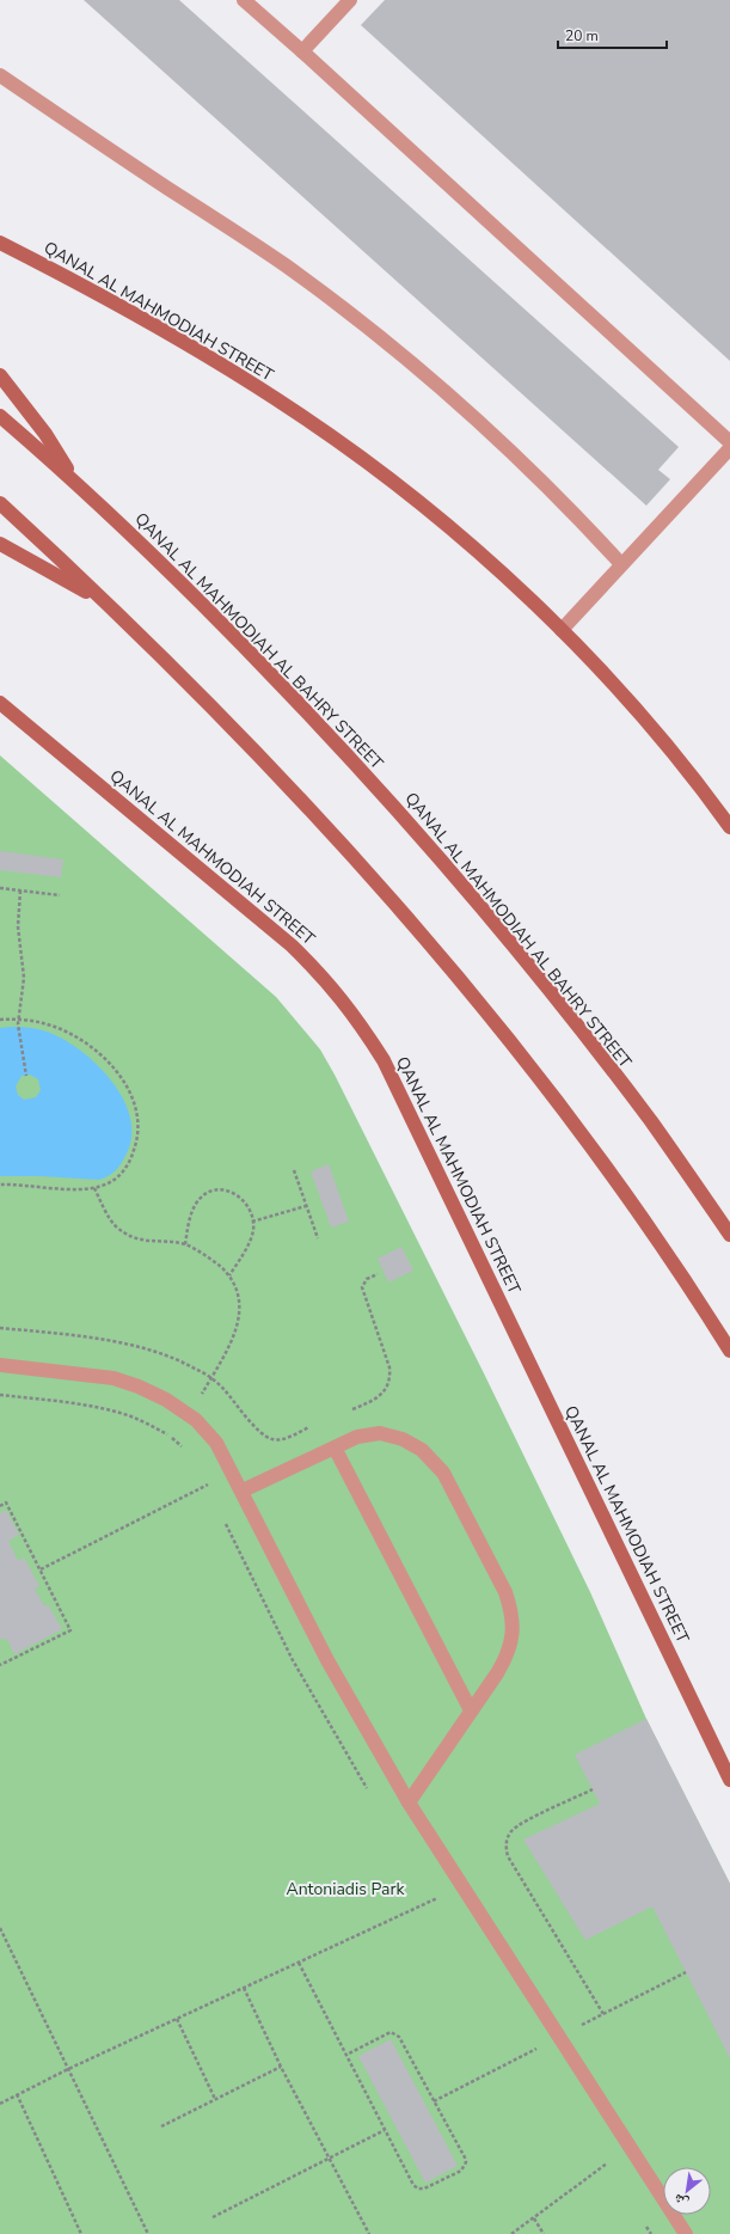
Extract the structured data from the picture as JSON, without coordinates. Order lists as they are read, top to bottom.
{
  "streets": {
    "main road": ["QANAL AL MAHMODIAH STREET", "QANAL AL MAHMODIAH AL BAHRY STREET"]
  },
  "parks": ["Antoniadis Park"],
  "scale_bar": "20 m",
  "north": "bottom left"
}
